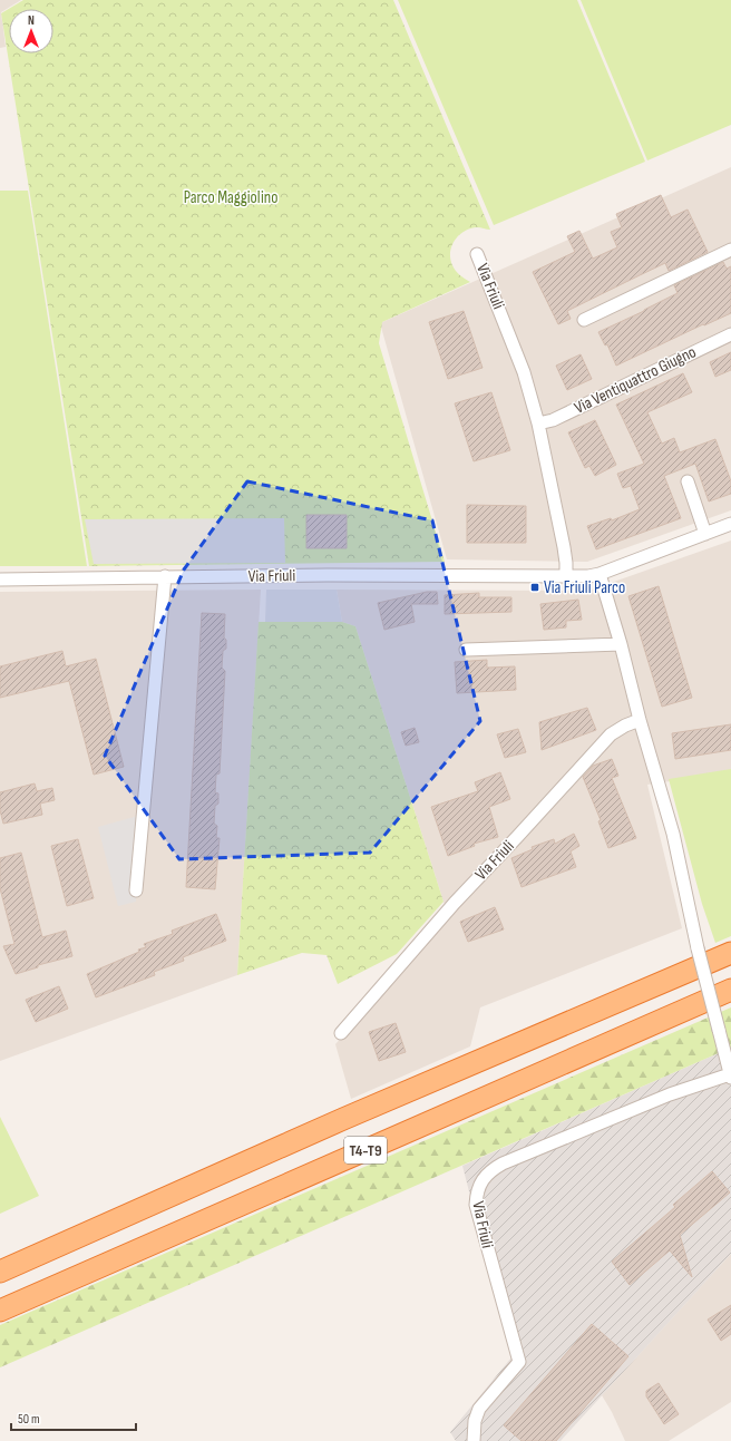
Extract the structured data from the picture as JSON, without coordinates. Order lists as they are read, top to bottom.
{
  "streets": {
    "highway": ["T4-T9"],
    "street": ["Via Friuli", "Via Ventiquattro Giugno"]
  },
  "crossings": [
    ["Via Friuli", "Via Ventiquattro Giugno"]
  ],
  "parks": ["Parco Maggiolino"],
  "places": {
    "transit": ["Via Friuli Parco"]
  },
  "scale_bar": "50 m",
  "north": "top"
}
